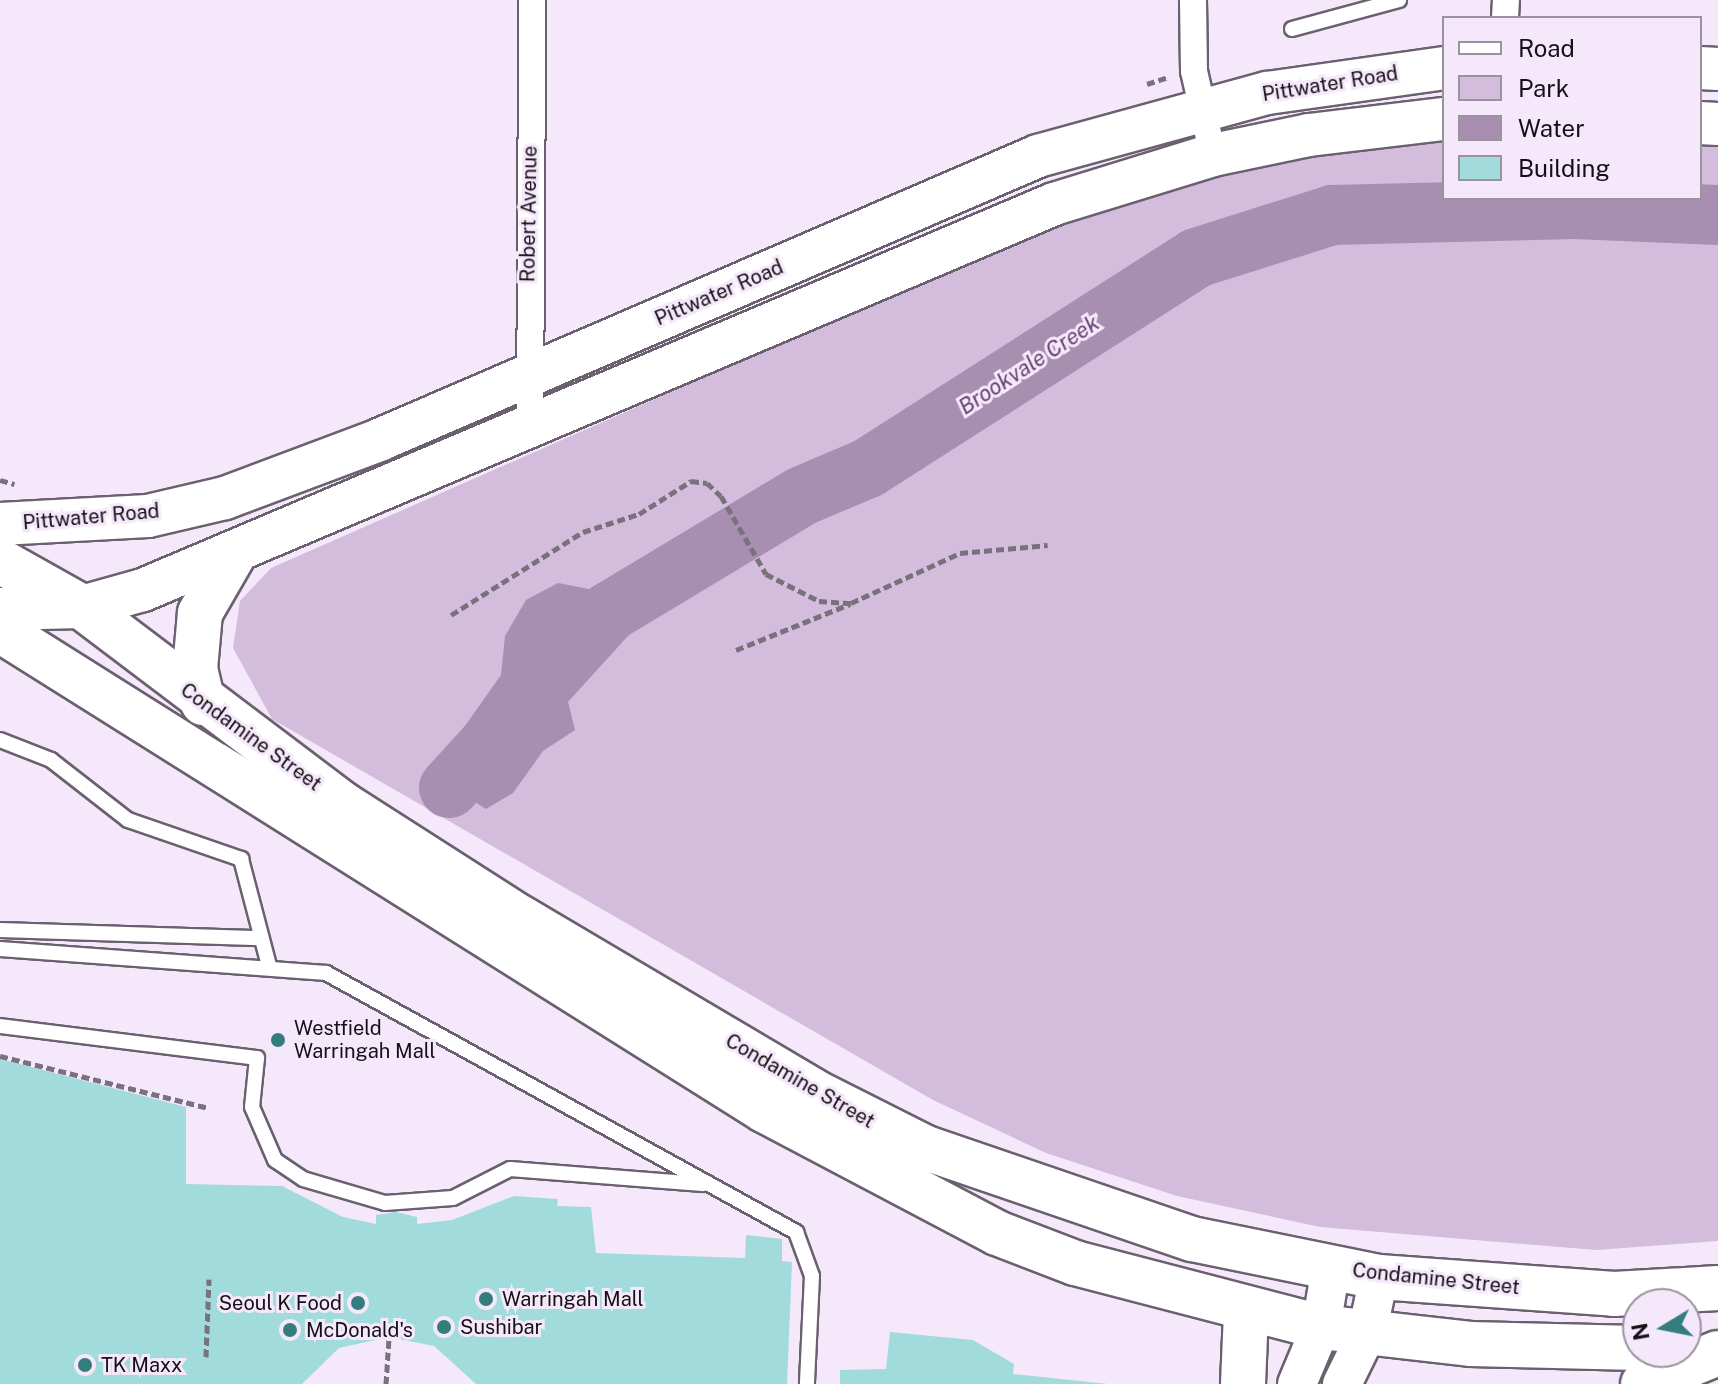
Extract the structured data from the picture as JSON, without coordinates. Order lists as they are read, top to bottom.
{
  "streets": {
    "highway": ["Condamine Street"],
    "main road": ["Pittwater Road"],
    "street": ["Robert Avenue"]
  },
  "crossings": [
    ["Pittwater Road", "Robert Avenue"]
  ],
  "water": ["Brookvale Creek"],
  "places": [
    "Westfield Warringah Mall",
    "Warringah Mall",
    "Seoul K Food",
    "Sushibar",
    "McDonald's",
    "TK Maxx"
  ],
  "legend": [
    "Road",
    "Park",
    "Water",
    "Building"
  ],
  "north": "left"
}
